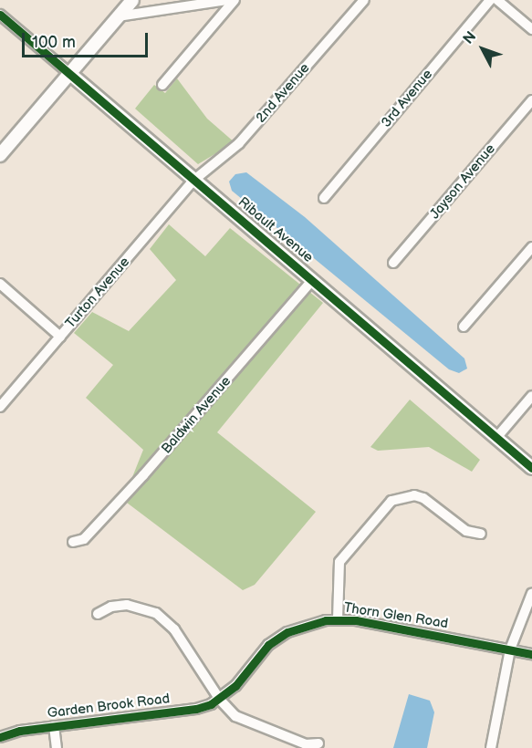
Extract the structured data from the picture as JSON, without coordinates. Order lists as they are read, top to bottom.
{
  "streets": {
    "street": [
      "2nd Avenue",
      "3rd Avenue",
      "Jayson Avenue",
      "Ribault Avenue",
      "Turton Avenue",
      "Baldwin Avenue",
      "Thorn Glen Road",
      "Garden Brook Road"
    ]
  },
  "crossings": [
    ["2nd Avenue", "Ribault Avenue"],
    ["2nd Avenue", "Turton Avenue"],
    ["Ribault Avenue", "Turton Avenue"],
    ["Ribault Avenue", "Baldwin Avenue"],
    ["Thorn Glen Road", "Garden Brook Road"]
  ],
  "scale_bar": "100 m",
  "north": "top left"
}
